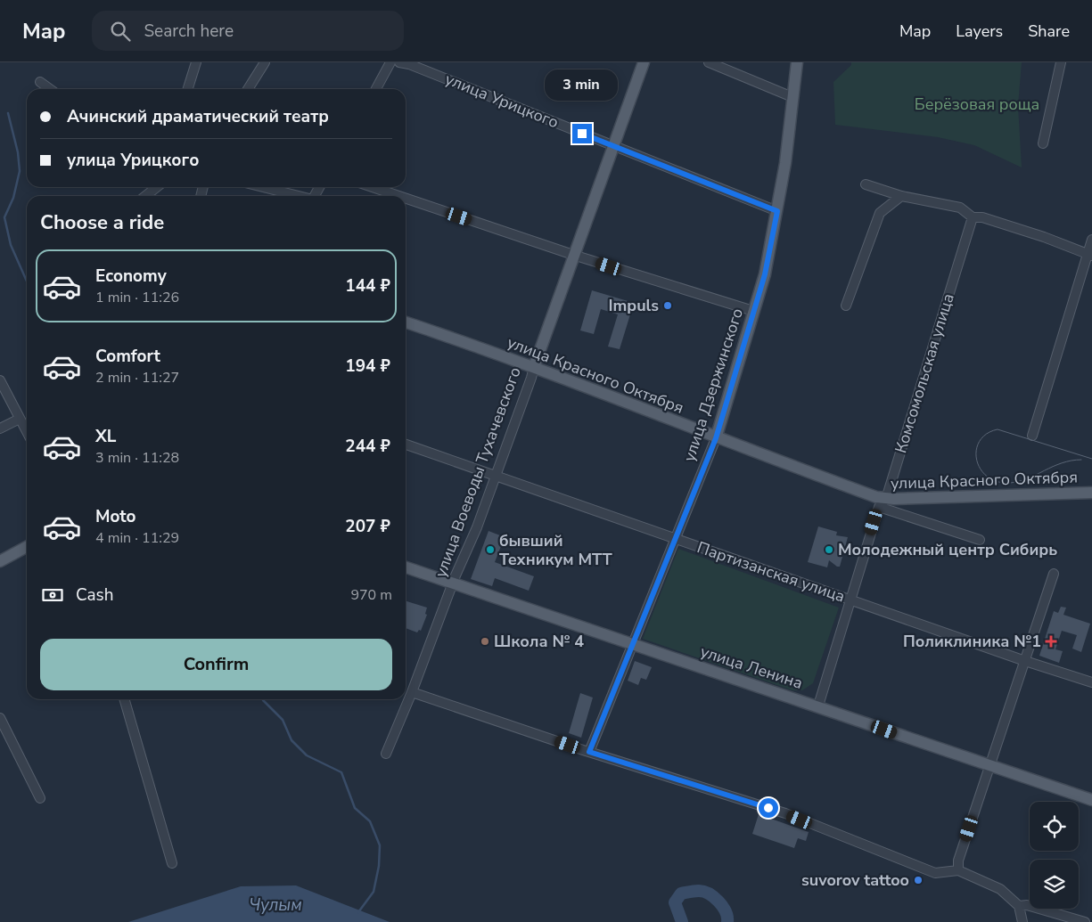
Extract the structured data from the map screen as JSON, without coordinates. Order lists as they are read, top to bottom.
{
  "streets": {
    "main road": [
      "улица Красного Октября",
      "улица Дзержинского",
      "улица Воеводы Тухачевского",
      "улица Ленина"
    ],
    "street": ["улица Урицкого", "Комсомольская улица", "Партизанская улица"]
  },
  "crossings": [
    ["улица Урицкого", "улица Дзержинского"],
    ["улица Урицкого", "улица Воеводы Тухачевского"],
    ["Комсомольская улица", "улица Красного Октября"],
    ["Комсомольская улица", "Партизанская улица"],
    ["Комсомольская улица", "улица Ленина"],
    ["улица Красного Октября", "улица Дзержинского"],
    ["улица Красного Октября", "улица Воеводы Тухачевского"],
    ["улица Дзержинского", "Партизанская улица"],
    ["улица Дзержинского", "улица Ленина"],
    ["улица Воеводы Тухачевского", "Партизанская улица"],
    ["улица Воеводы Тухачевского", "улица Ленина"]
  ],
  "water": ["Чулым"],
  "parks": ["Берёзовая роща"],
  "places": {
    "other": [
      "Impuls",
      "бывший Техникум МТТ",
      "Молодежный центр Сибирь",
      "Школа № 4",
      "suvorov tattoo"
    ],
    "health": ["Поликлиника №1"]
  },
  "page": {
    "header": "Map",
    "search": "Search here",
    "nav": ["Map", "Layers", "Share"],
    "bubble": "3 min",
    "banner": ["Ачинский драматический театр", "улица Урицкого"],
    "heading": "Choose a ride",
    "list": [
      {
        "name": "Economy",
        "note": "1 min · 11:26",
        "value": "144 ₽"
      },
      {
        "name": "Comfort",
        "note": "2 min · 11:27",
        "value": "194 ₽"
      },
      {
        "name": "XL",
        "note": "3 min · 11:28",
        "value": "244 ₽"
      },
      {
        "name": "Moto",
        "note": "4 min · 11:29",
        "value": "207 ₽"
      }
    ],
    "pay": ["Cash", "970 m"],
    "buttons": "Confirm"
  }
}
